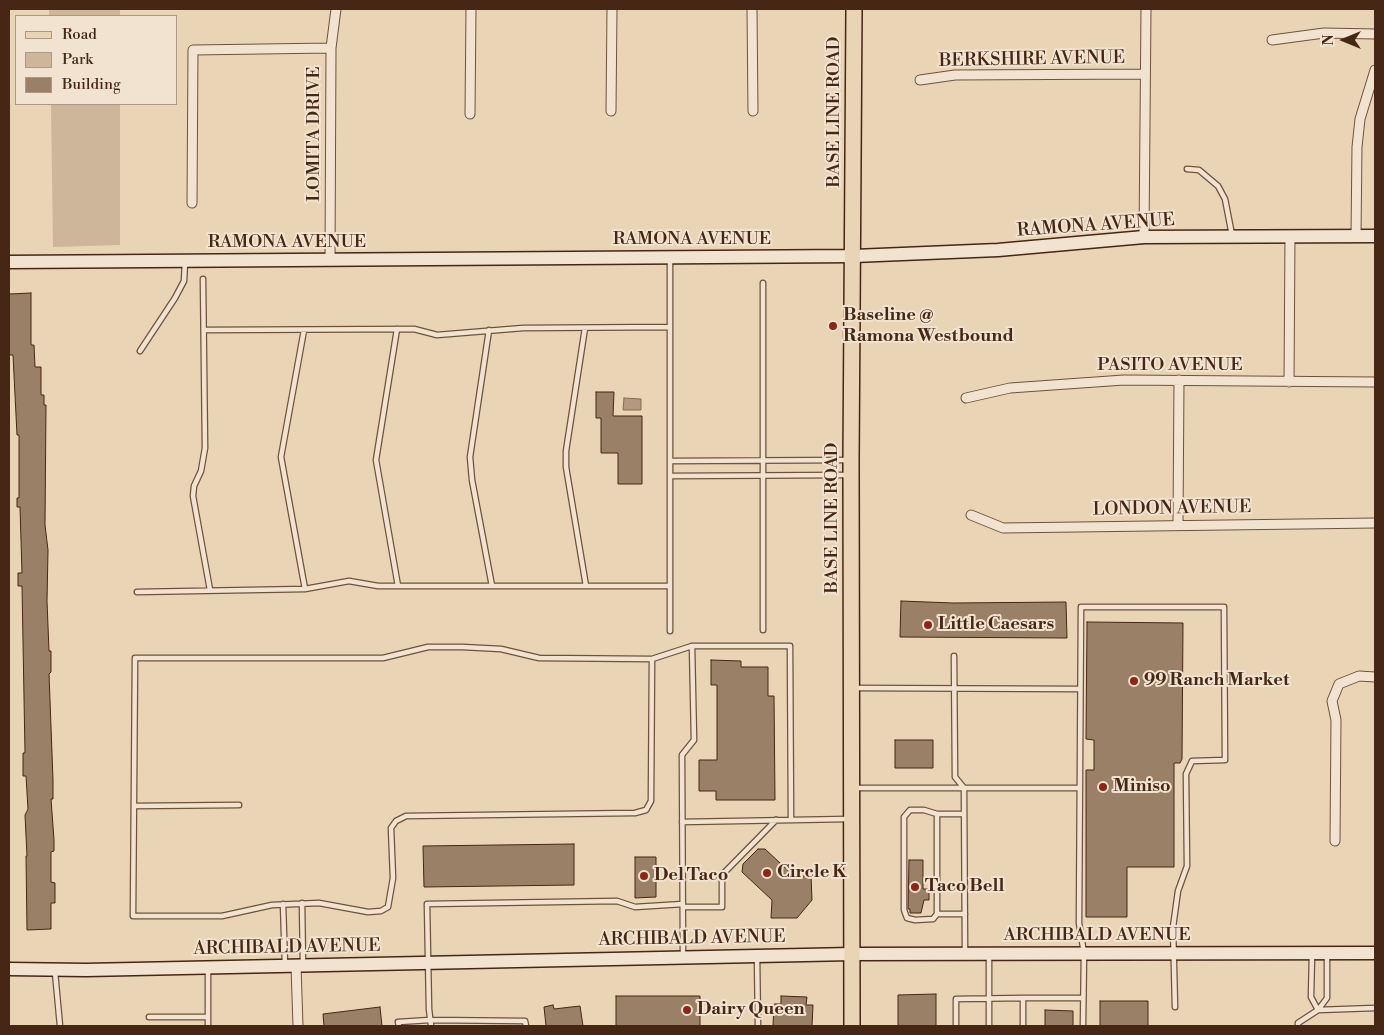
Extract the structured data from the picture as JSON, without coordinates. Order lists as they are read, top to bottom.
{
  "streets": {
    "main road": ["BASE LINE ROAD"],
    "street": [
      "BERKSHIRE AVENUE",
      "LOMITA DRIVE",
      "RAMONA AVENUE",
      "PASITO AVENUE",
      "LONDON AVENUE",
      "ARCHIBALD AVENUE"
    ]
  },
  "crossings": [
    ["BASE LINE ROAD", "RAMONA AVENUE"],
    ["BASE LINE ROAD", "ARCHIBALD AVENUE"],
    ["LOMITA DRIVE", "RAMONA AVENUE"]
  ],
  "places": [
    "Baseline @ Ramona Westbound",
    "Little Caesars",
    "99 Ranch Market",
    "Miniso",
    "Circle K",
    "Del Taco",
    "Taco Bell",
    "Dairy Queen"
  ],
  "legend": ["Road", "Park", "Building"],
  "north": "left"
}
